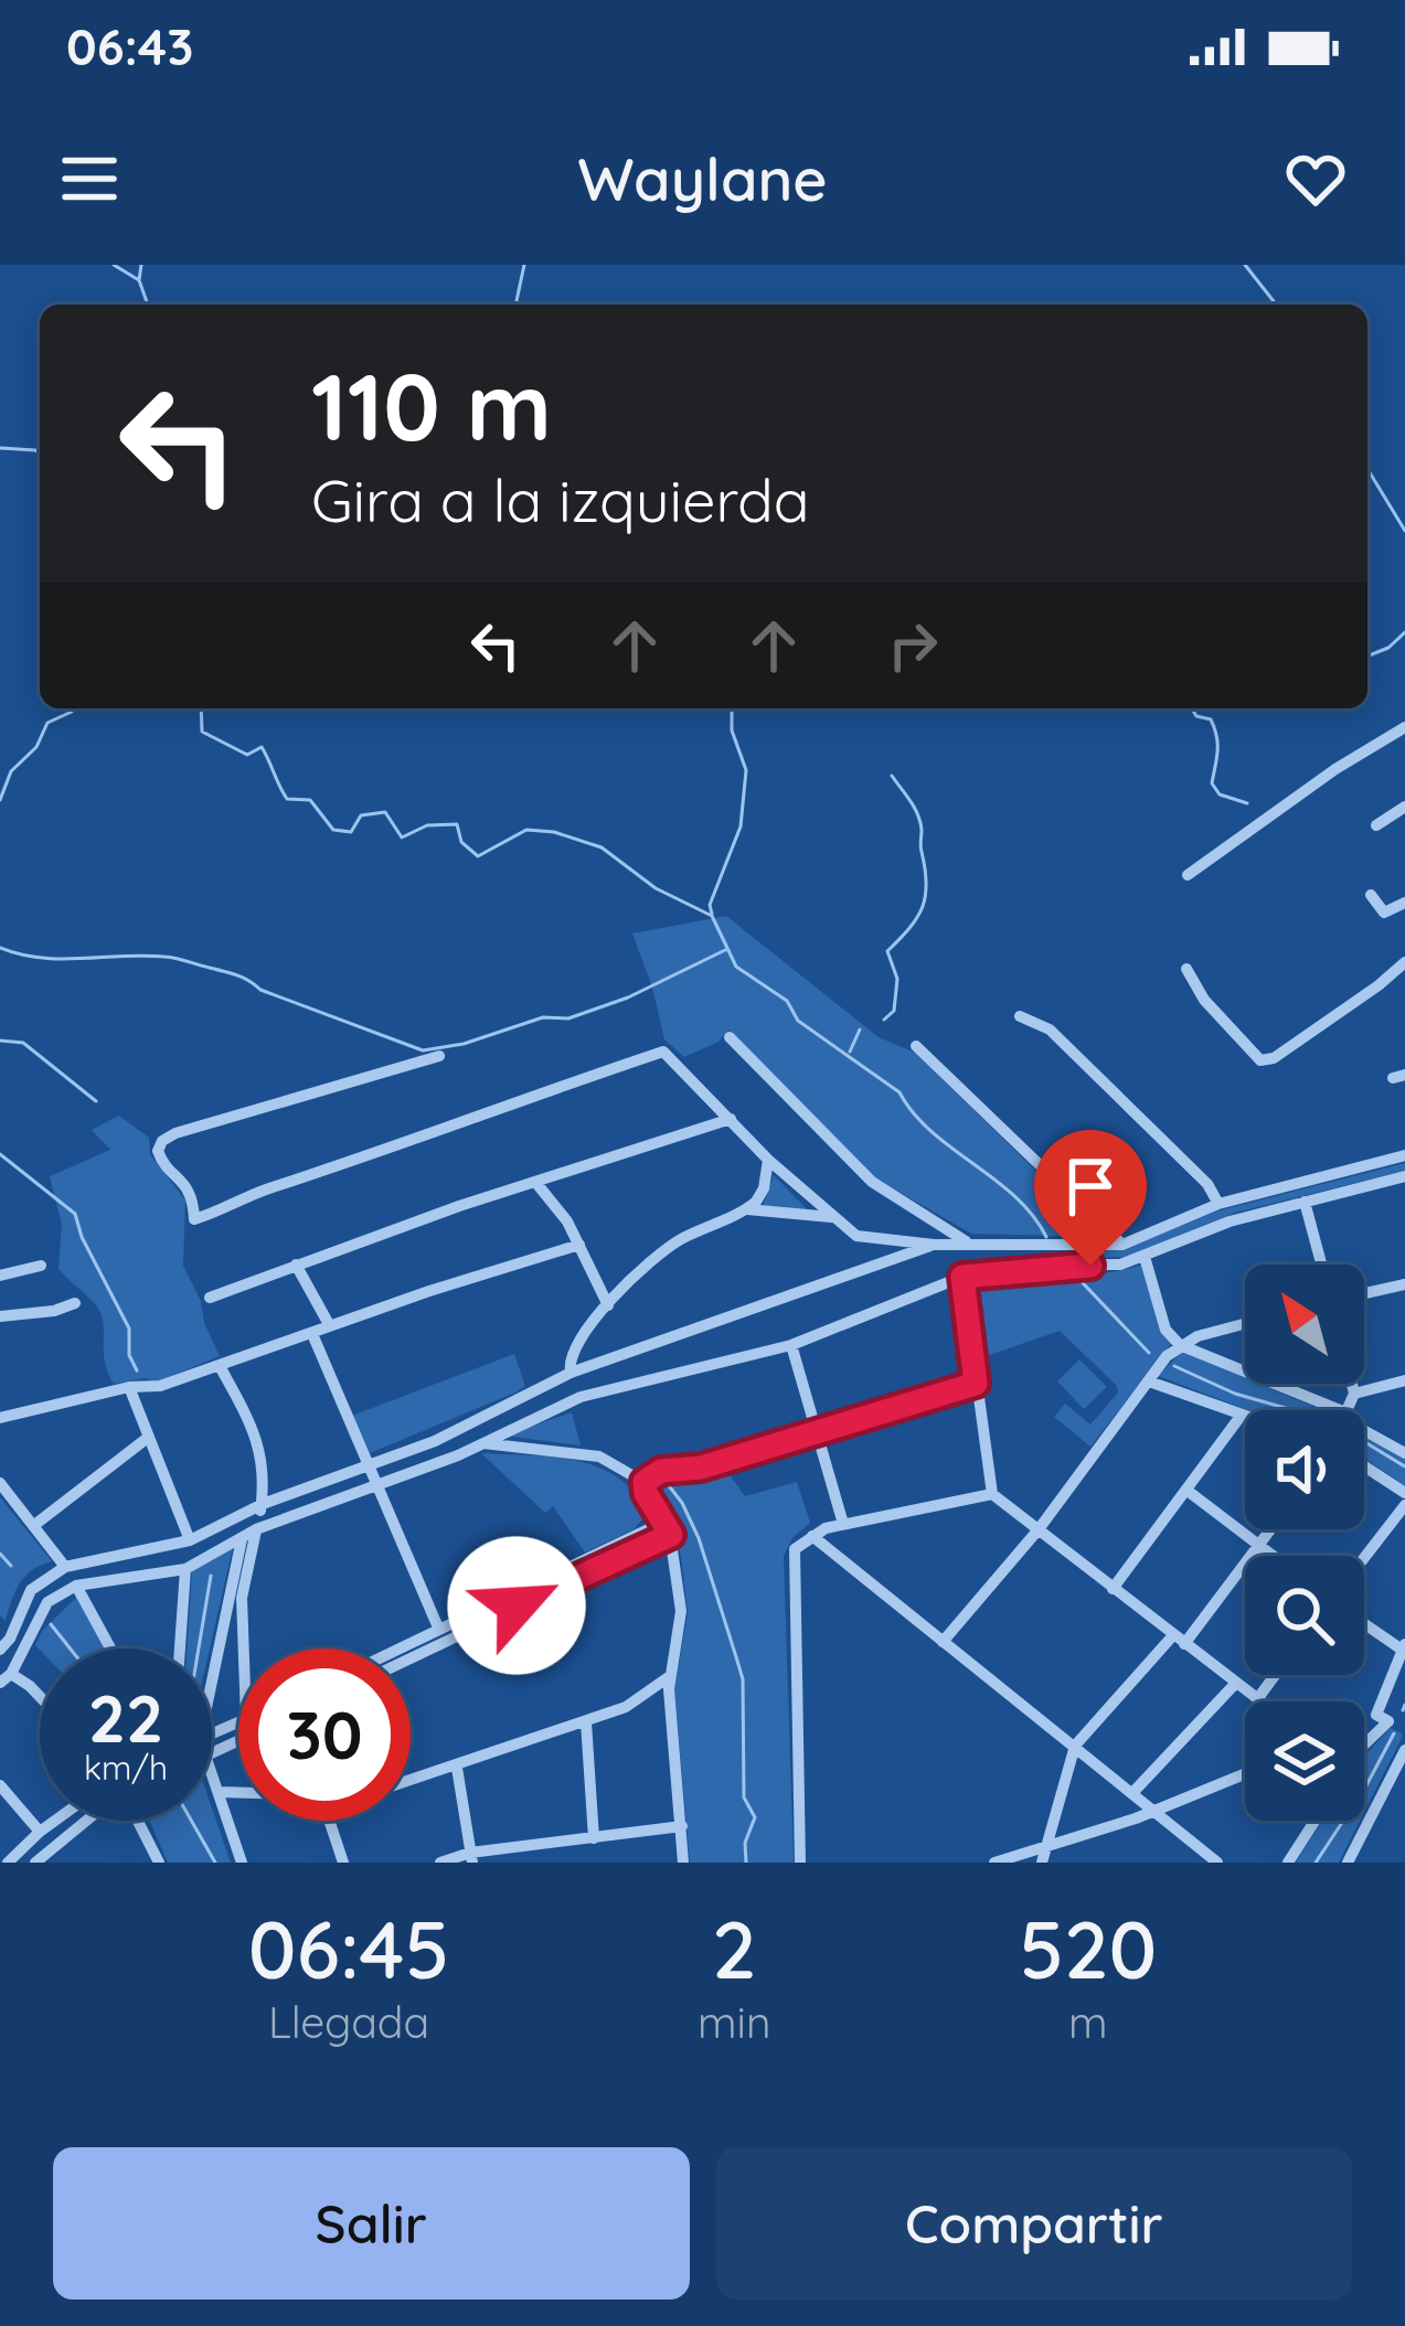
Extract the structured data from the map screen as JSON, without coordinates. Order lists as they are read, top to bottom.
{
  "north": "top left",
  "page": {
    "status": "06:43",
    "header": "Waylane",
    "turn": ["110 m", "Gira a la izquierda"],
    "speed": "22 km/h",
    "limit": "30",
    "eta": [
      "06:45",
      "Llegada",
      "2",
      "min",
      "520",
      "m"
    ],
    "buttons": ["Salir", "Compartir"]
  }
}
